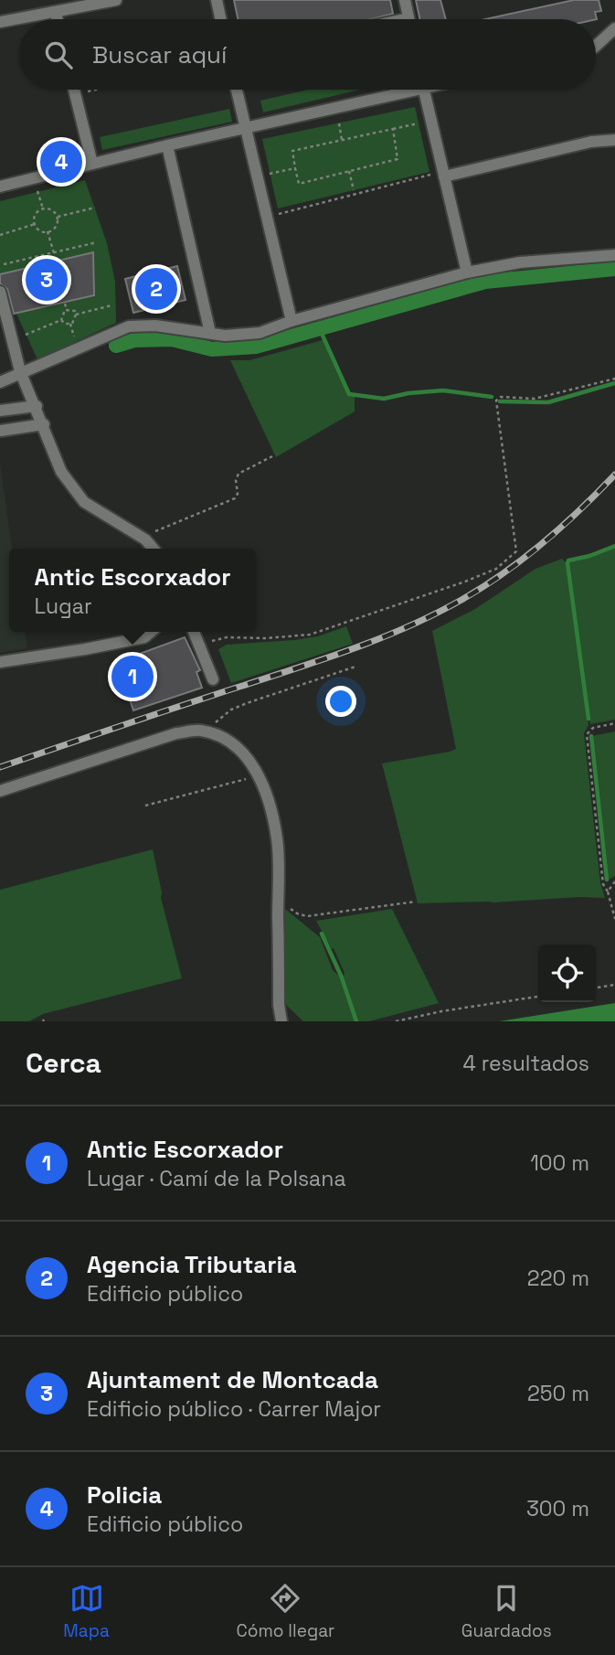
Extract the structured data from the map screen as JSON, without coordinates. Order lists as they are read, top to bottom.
{
  "page": {
    "search": "Buscar aquí",
    "pins": [
      "4",
      "3",
      "2",
      "1"
    ],
    "popup": ["Antic Escorxador", "Lugar"],
    "heading": ["Cerca", "4 resultados"],
    "list": [
      {
        "mark": "1",
        "name": "Antic Escorxador",
        "note": "Lugar · Camí de la Polsana",
        "value": "100 m"
      },
      {
        "mark": "2",
        "name": "Agencia Tributaria",
        "note": "Edificio público",
        "value": "220 m"
      },
      {
        "mark": "3",
        "name": "Ajuntament de Montcada",
        "note": "Edificio público · Carrer Major",
        "value": "250 m"
      },
      {
        "mark": "4",
        "name": "Policia",
        "note": "Edificio público",
        "value": "300 m"
      }
    ],
    "nav": ["Mapa", "Cómo llegar", "Guardados"]
  }
}
